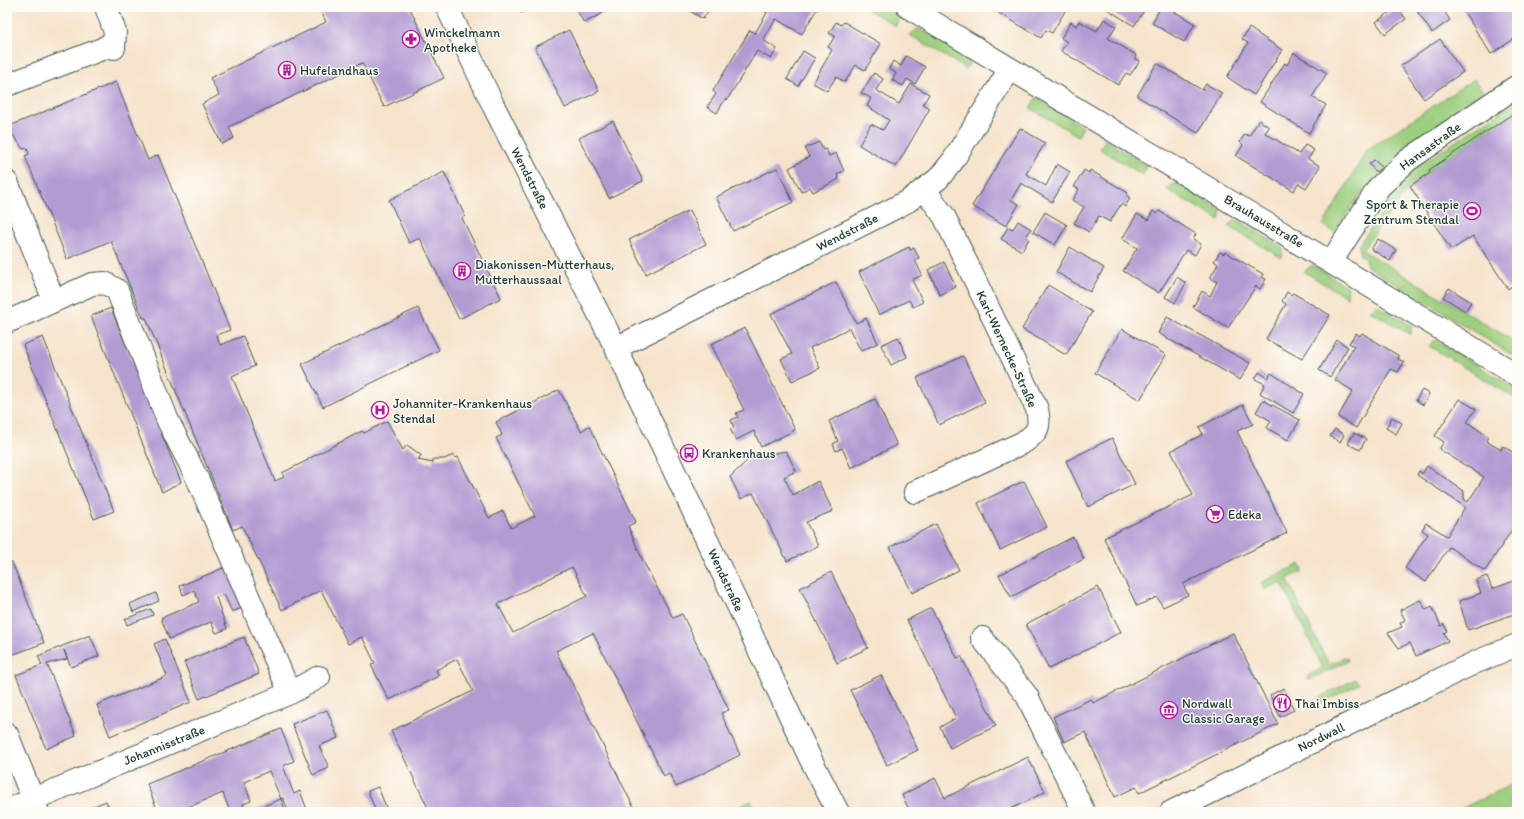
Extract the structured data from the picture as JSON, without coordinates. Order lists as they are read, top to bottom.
{
  "streets": {
    "street": [
      "Hansastraße",
      "Wendstraße",
      "Brauhausstraße",
      "Karl-Wernecke-Straße",
      "Nordwall",
      "Johannisstraße"
    ]
  },
  "crossings": [
    ["Hansastraße", "Brauhausstraße"],
    ["Wendstraße", "Karl-Wernecke-Straße"]
  ],
  "places": {
    "pharmacy": ["Winckelmann Apotheke"],
    "building": ["Hufelandhaus", "Diakonissen-Mutterhaus, Mutterhaussaal"],
    "sports": ["Sport & Therapie Zentrum Stendal"],
    "hospital": ["Johanniter-Krankenhaus Stendal"],
    "bus stop": ["Krankenhaus"],
    "supermarket": ["Edeka"],
    "restaurant": ["Thai Imbiss"],
    "museum": ["Nordwall Classic Garage"]
  }
}
